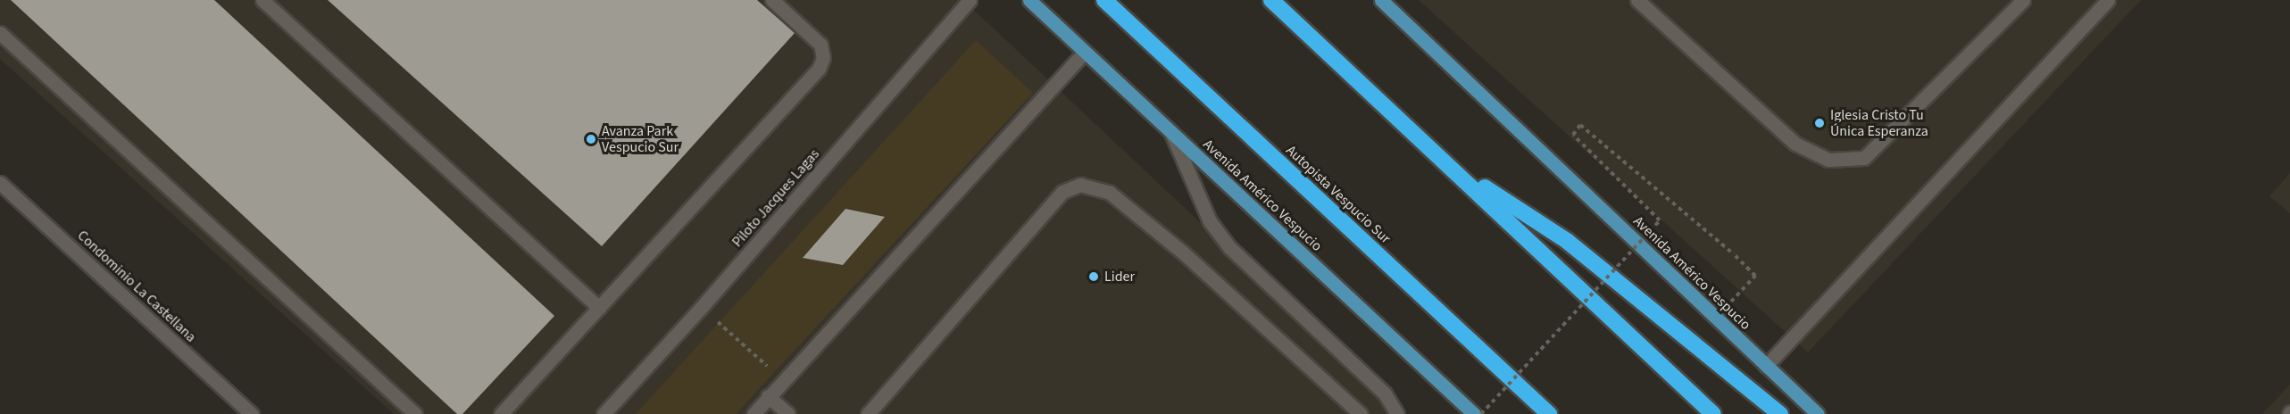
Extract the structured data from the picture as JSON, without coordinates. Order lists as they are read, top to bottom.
{
  "streets": {
    "highway": ["Autopista Vespucio Sur"],
    "main road": ["Avenida Américo Vespucio"],
    "street": ["Piloto Jacques Lagas", "Condominio La Castellana"]
  },
  "places": ["Iglesia Cristo Tu Única Esperanza", "Avanza Park Vespucio Sur", "Lider"]
}
